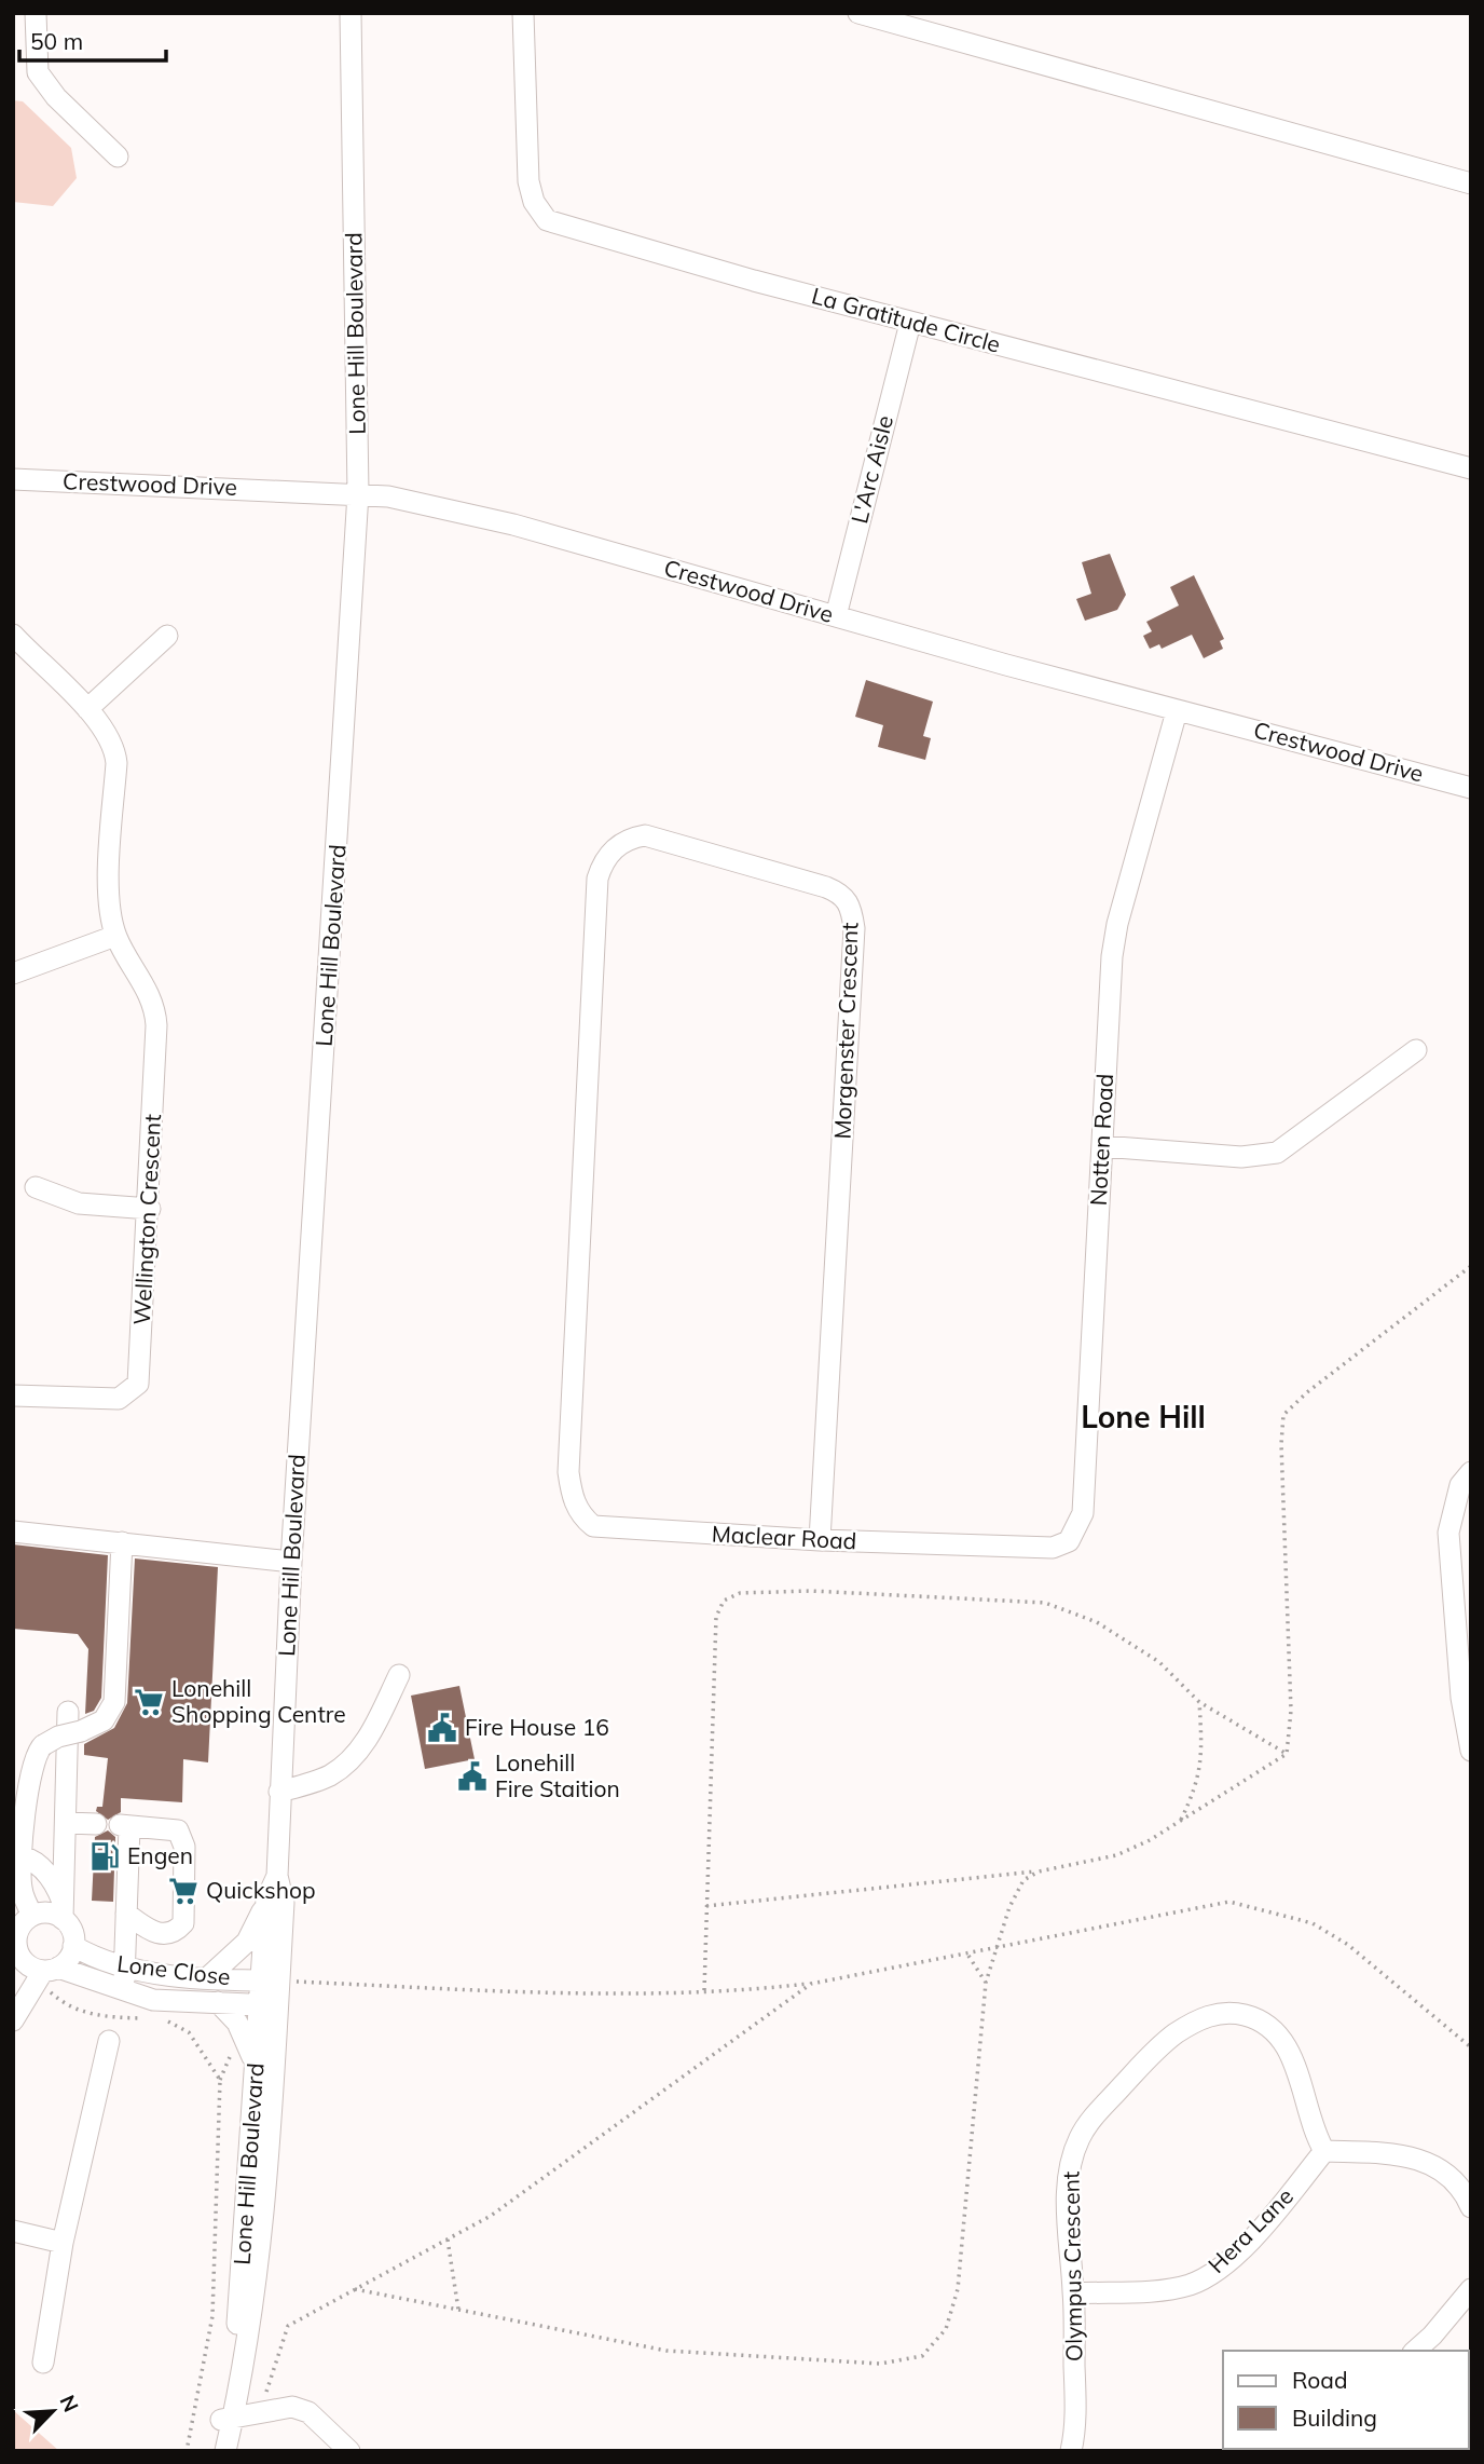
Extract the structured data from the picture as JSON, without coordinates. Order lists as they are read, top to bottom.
{
  "streets": {
    "street": [
      "La Gratitude Circle",
      "Lone Hill Boulevard",
      "L'Arc Aisle",
      "Crestwood Drive",
      "Morgenster Crescent",
      "Notten Road",
      "Wellington Crescent",
      "Maclear Road",
      "Lone Close",
      "Hera Lane",
      "Olympus Crescent"
    ]
  },
  "crossings": [
    ["La Gratitude Circle", "L'Arc Aisle"],
    ["Lone Hill Boulevard", "Crestwood Drive"],
    ["Lone Hill Boulevard", "Lone Close"],
    ["L'Arc Aisle", "Crestwood Drive"],
    ["Crestwood Drive", "Notten Road"],
    ["Morgenster Crescent", "Maclear Road"],
    ["Notten Road", "Maclear Road"],
    ["Hera Lane", "Olympus Crescent"]
  ],
  "districts": ["Lone Hill"],
  "places": {
    "supermarket": ["Lonehill Shopping Centre", "Quickshop"],
    "public building": ["Fire House 16", "Lonehill Fire Staition"],
    "fuel station": ["Engen"]
  },
  "legend": ["Road", "Building"],
  "scale_bar": "50 m",
  "north": "top right"
}
